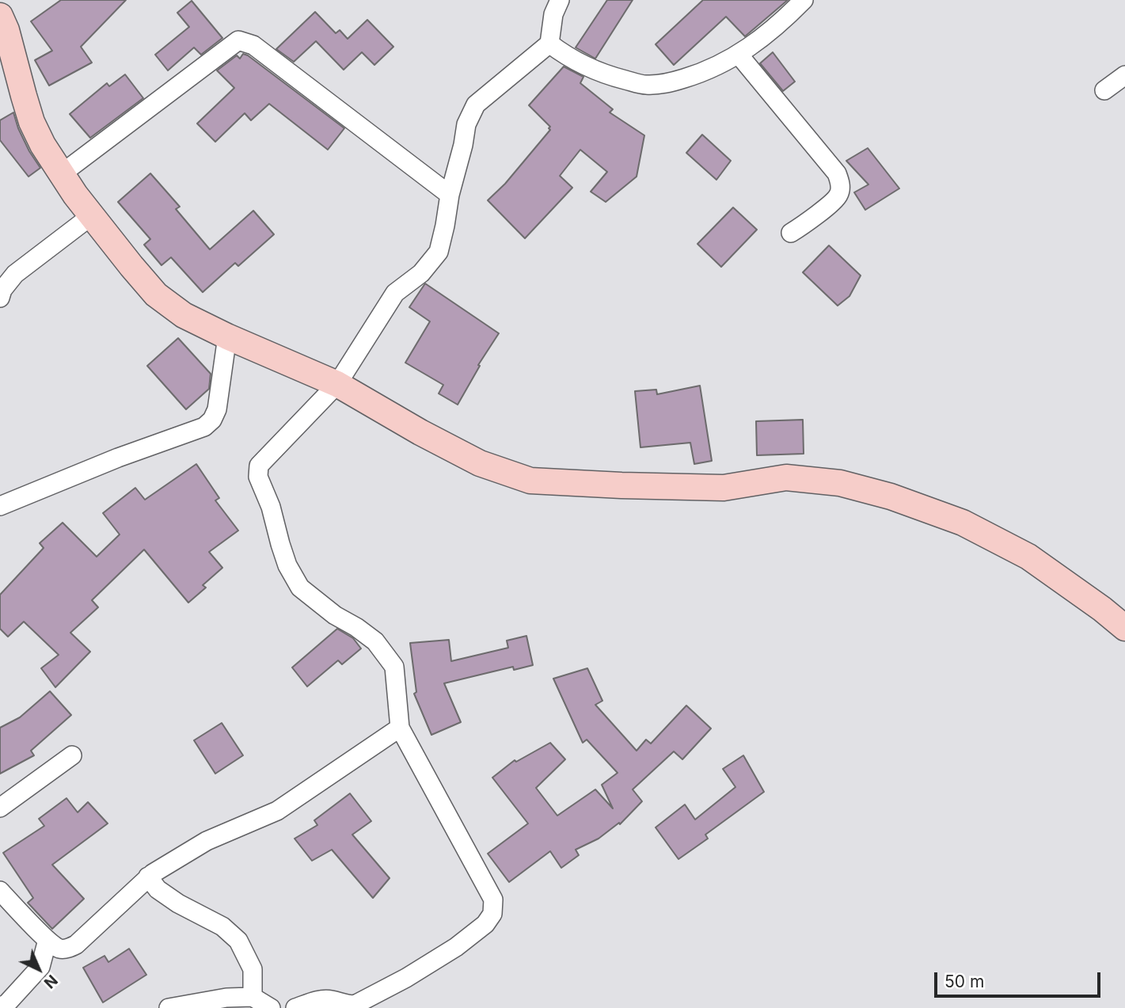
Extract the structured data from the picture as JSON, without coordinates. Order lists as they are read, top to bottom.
{
  "scale_bar": "50 m",
  "north": "bottom right"
}
